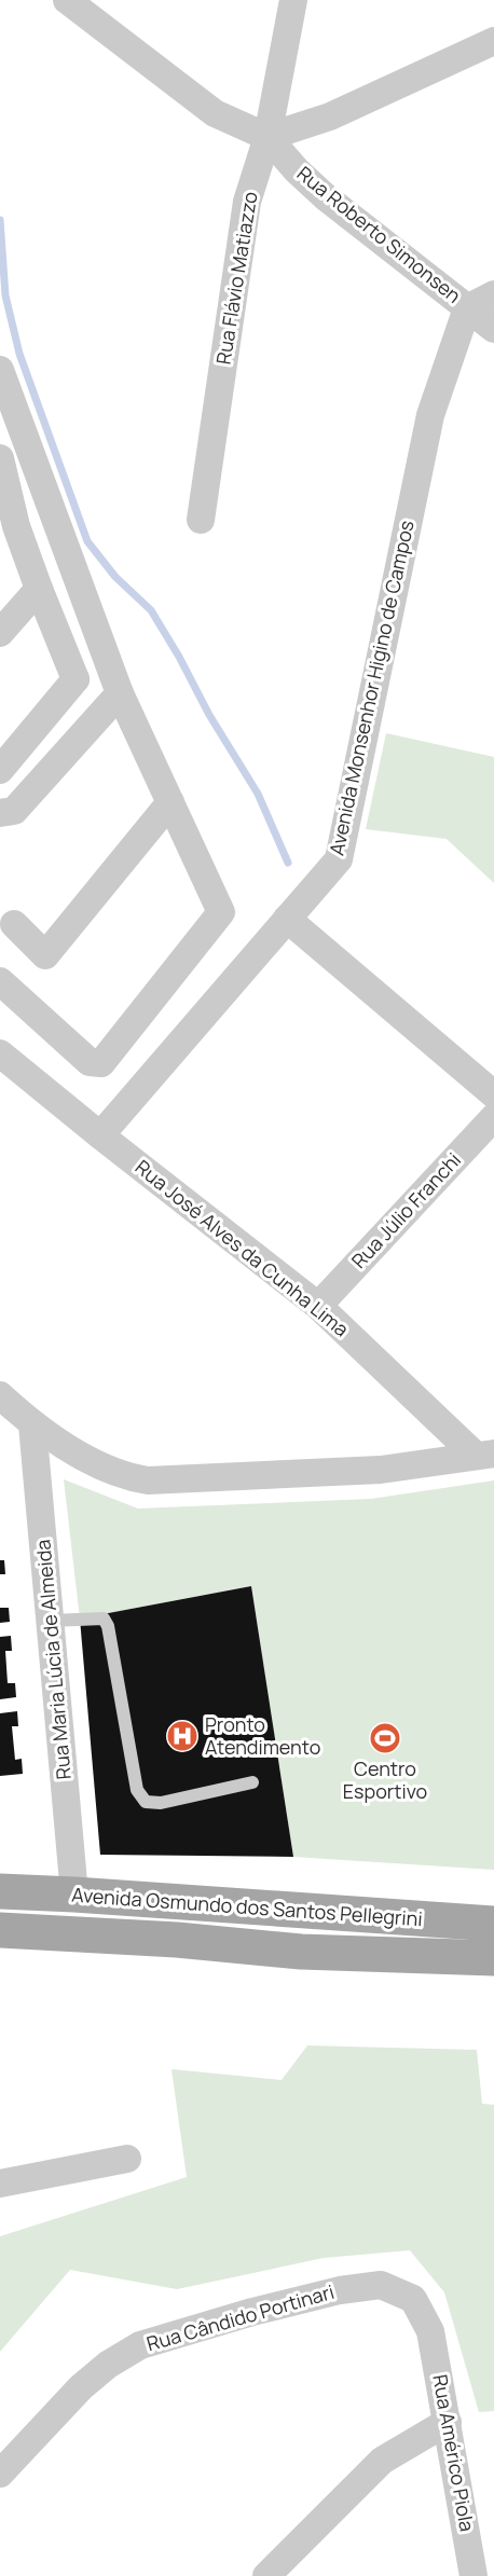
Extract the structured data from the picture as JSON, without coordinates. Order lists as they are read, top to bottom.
{
  "streets": {
    "main road": ["Avenida Osmundo dos Santos Pellegrini"],
    "street": [
      "Rua Roberto Simonsen",
      "Rua Flávio Matiazzo",
      "Avenida Monsenhor Higino de Campos",
      "Rua Júlio Franchi",
      "Rua José Alves da Cunha Lima",
      "Rua Maria Lúcia de Almeida",
      "Rua Cândido Portinari",
      "Rua Américo Piola"
    ]
  },
  "crossings": [
    ["Rua Roberto Simonsen", "Rua Flávio Matiazzo"],
    ["Rua Roberto Simonsen", "Avenida Monsenhor Higino de Campos"],
    ["Avenida Monsenhor Higino de Campos", "Rua José Alves da Cunha Lima"],
    ["Rua Júlio Franchi", "Rua José Alves da Cunha Lima"],
    ["Rua Maria Lúcia de Almeida", "Avenida Osmundo dos Santos Pellegrini"],
    ["Rua Cândido Portinari", "Rua Américo Piola"]
  ],
  "places": {
    "hospital": ["Pronto Atendimento"],
    "sports": ["Centro Esportivo"]
  }
}
